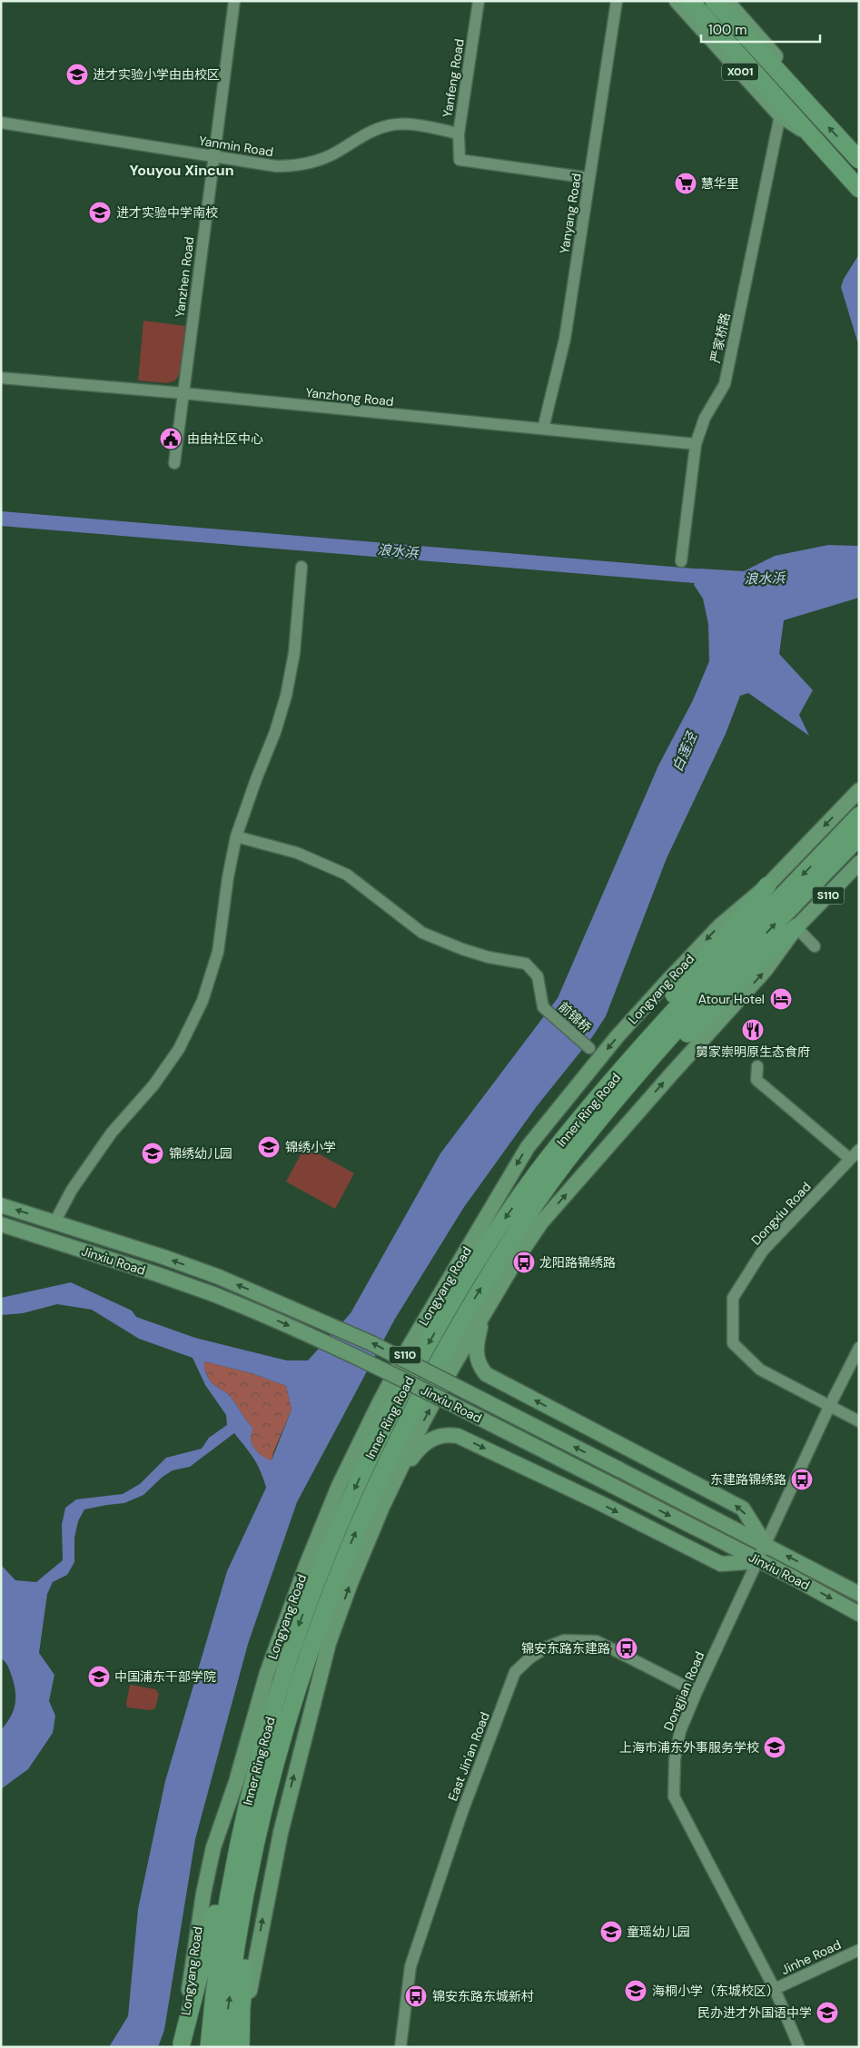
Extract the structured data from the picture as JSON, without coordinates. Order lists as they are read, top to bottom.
{
  "streets": {
    "highway": ["X001", "Inner Ring Road"],
    "main road": ["S110", "Longyang Road", "Jinxiu Road"],
    "street": [
      "Yanfeng Road",
      "Yanmin Road",
      "Yanyang Road",
      "Yanzhen Road",
      "严家桥路",
      "Yanzhong Road",
      "前锦桥",
      "Dongxiu Road",
      "Dongjian Road",
      "East Jin'an Road",
      "Jinhe Road"
    ]
  },
  "crossings": [
    ["X001", "严家桥路"],
    ["Yanfeng Road", "Yanmin Road"],
    ["Yanfeng Road", "Yanyang Road"],
    ["Yanmin Road", "Yanzhen Road"],
    ["Yanyang Road", "Yanzhong Road"],
    ["Yanzhen Road", "Yanzhong Road"],
    ["严家桥路", "Yanzhong Road"],
    ["Dongxiu Road", "Dongjian Road"],
    ["Jinxiu Road", "Dongjian Road"],
    ["Dongjian Road", "East Jin'an Road"],
    ["Dongjian Road", "Jinhe Road"]
  ],
  "districts": ["Youyou Xincun"],
  "water": ["浪水浜", "白莲泾"],
  "places": {
    "school or university": [
      "进才实验小学由由校区",
      "进才实验中学南校",
      "锦绣小学",
      "锦绣幼儿园",
      "中国浦东干部学院",
      "上海市浦东外事服务学校",
      "童瑶幼儿园",
      "海桐小学（东城校区）",
      "民办进才外国语中学"
    ],
    "supermarket": ["慧华里"],
    "public building": ["由由社区中心"],
    "hotel": ["Atour Hotel"],
    "restaurant": ["舅家崇明原生态食府"],
    "bus stop": [
      "龙阳路锦绣路",
      "东建路锦绣路",
      "锦安东路东建路",
      "锦安东路东城新村"
    ]
  },
  "scale_bar": "100 m"
}
